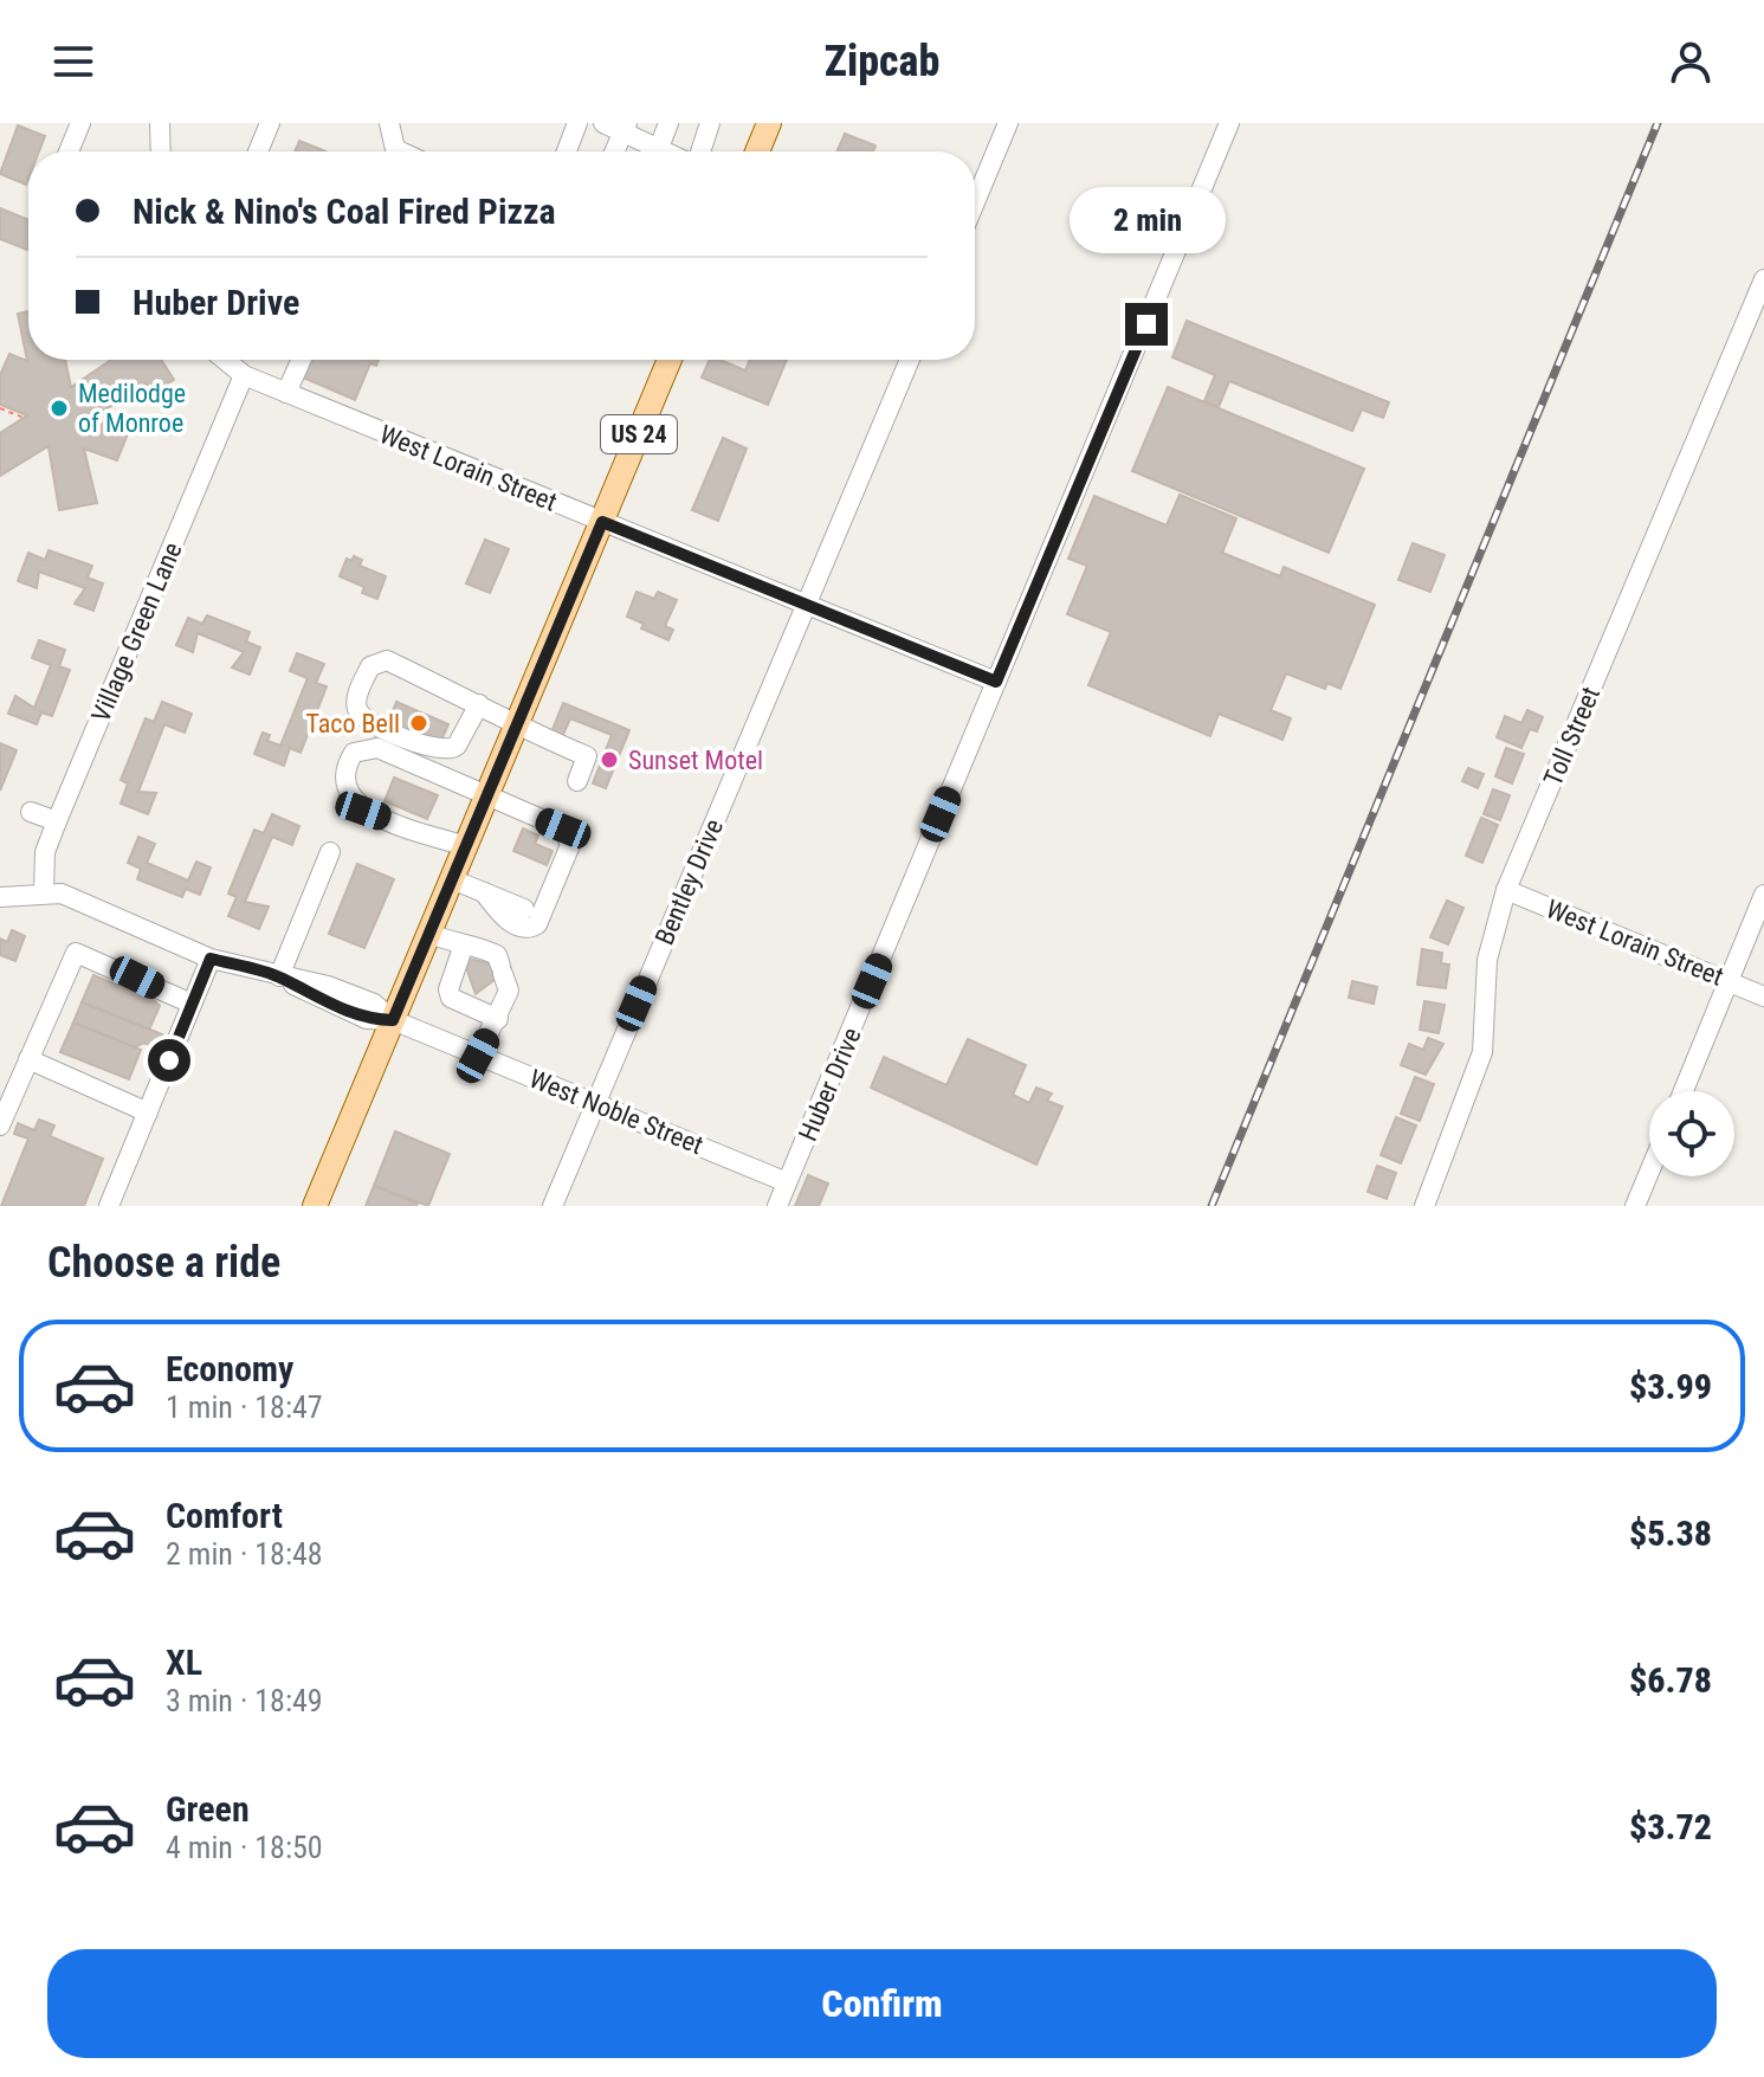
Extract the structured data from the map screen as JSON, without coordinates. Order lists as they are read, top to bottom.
{
  "streets": {
    "main road": ["US 24"],
    "street": [
      "West Lorain Street",
      "Village Green Lane",
      "Toll Street",
      "Bentley Drive",
      "Huber Drive",
      "West Noble Street"
    ]
  },
  "crossings": [
    ["US 24", "West Lorain Street"],
    ["US 24", "West Noble Street"],
    ["West Lorain Street", "Village Green Lane"],
    ["West Lorain Street", "Toll Street"],
    ["West Lorain Street", "Bentley Drive"],
    ["West Lorain Street", "Huber Drive"],
    ["Village Green Lane", "West Noble Street"],
    ["Bentley Drive", "West Noble Street"],
    ["Huber Drive", "West Noble Street"]
  ],
  "places": ["Medilodge of Monroe", "Taco Bell", "Sunset Motel"],
  "page": {
    "header": "Zipcab",
    "banner": ["Nick & Nino's Coal Fired Pizza", "Huber Drive"],
    "bubble": "2 min",
    "heading": "Choose a ride",
    "list": [
      {
        "name": "Economy",
        "note": "1 min · 18:47",
        "value": "$3.99"
      },
      {
        "name": "Comfort",
        "note": "2 min · 18:48",
        "value": "$5.38"
      },
      {
        "name": "XL",
        "note": "3 min · 18:49",
        "value": "$6.78"
      },
      {
        "name": "Green",
        "note": "4 min · 18:50",
        "value": "$3.72"
      }
    ],
    "buttons": "Confirm"
  }
}
